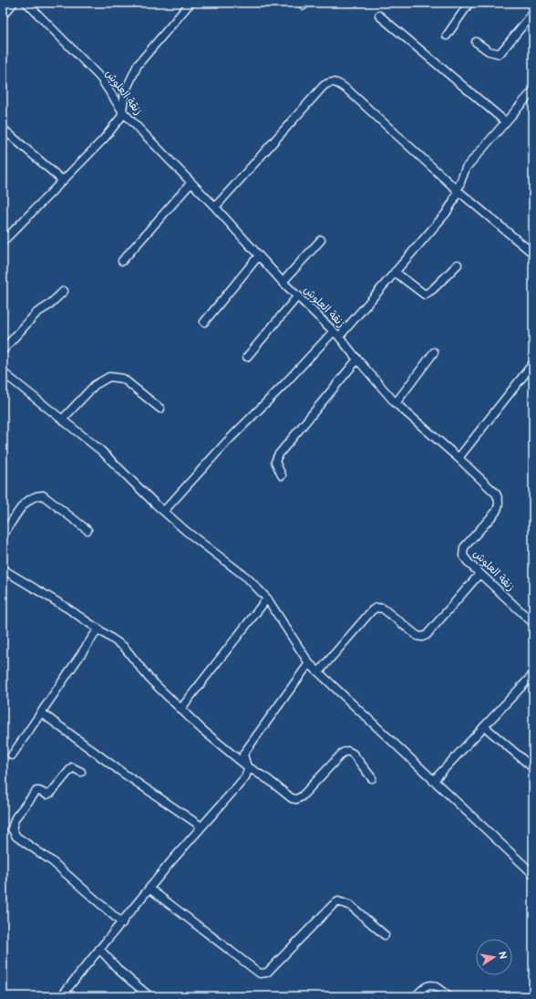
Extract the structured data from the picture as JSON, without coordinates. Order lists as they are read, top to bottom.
{
  "streets": {
    "street": ["زنقة العلوش"]
  },
  "north": "right"
}
